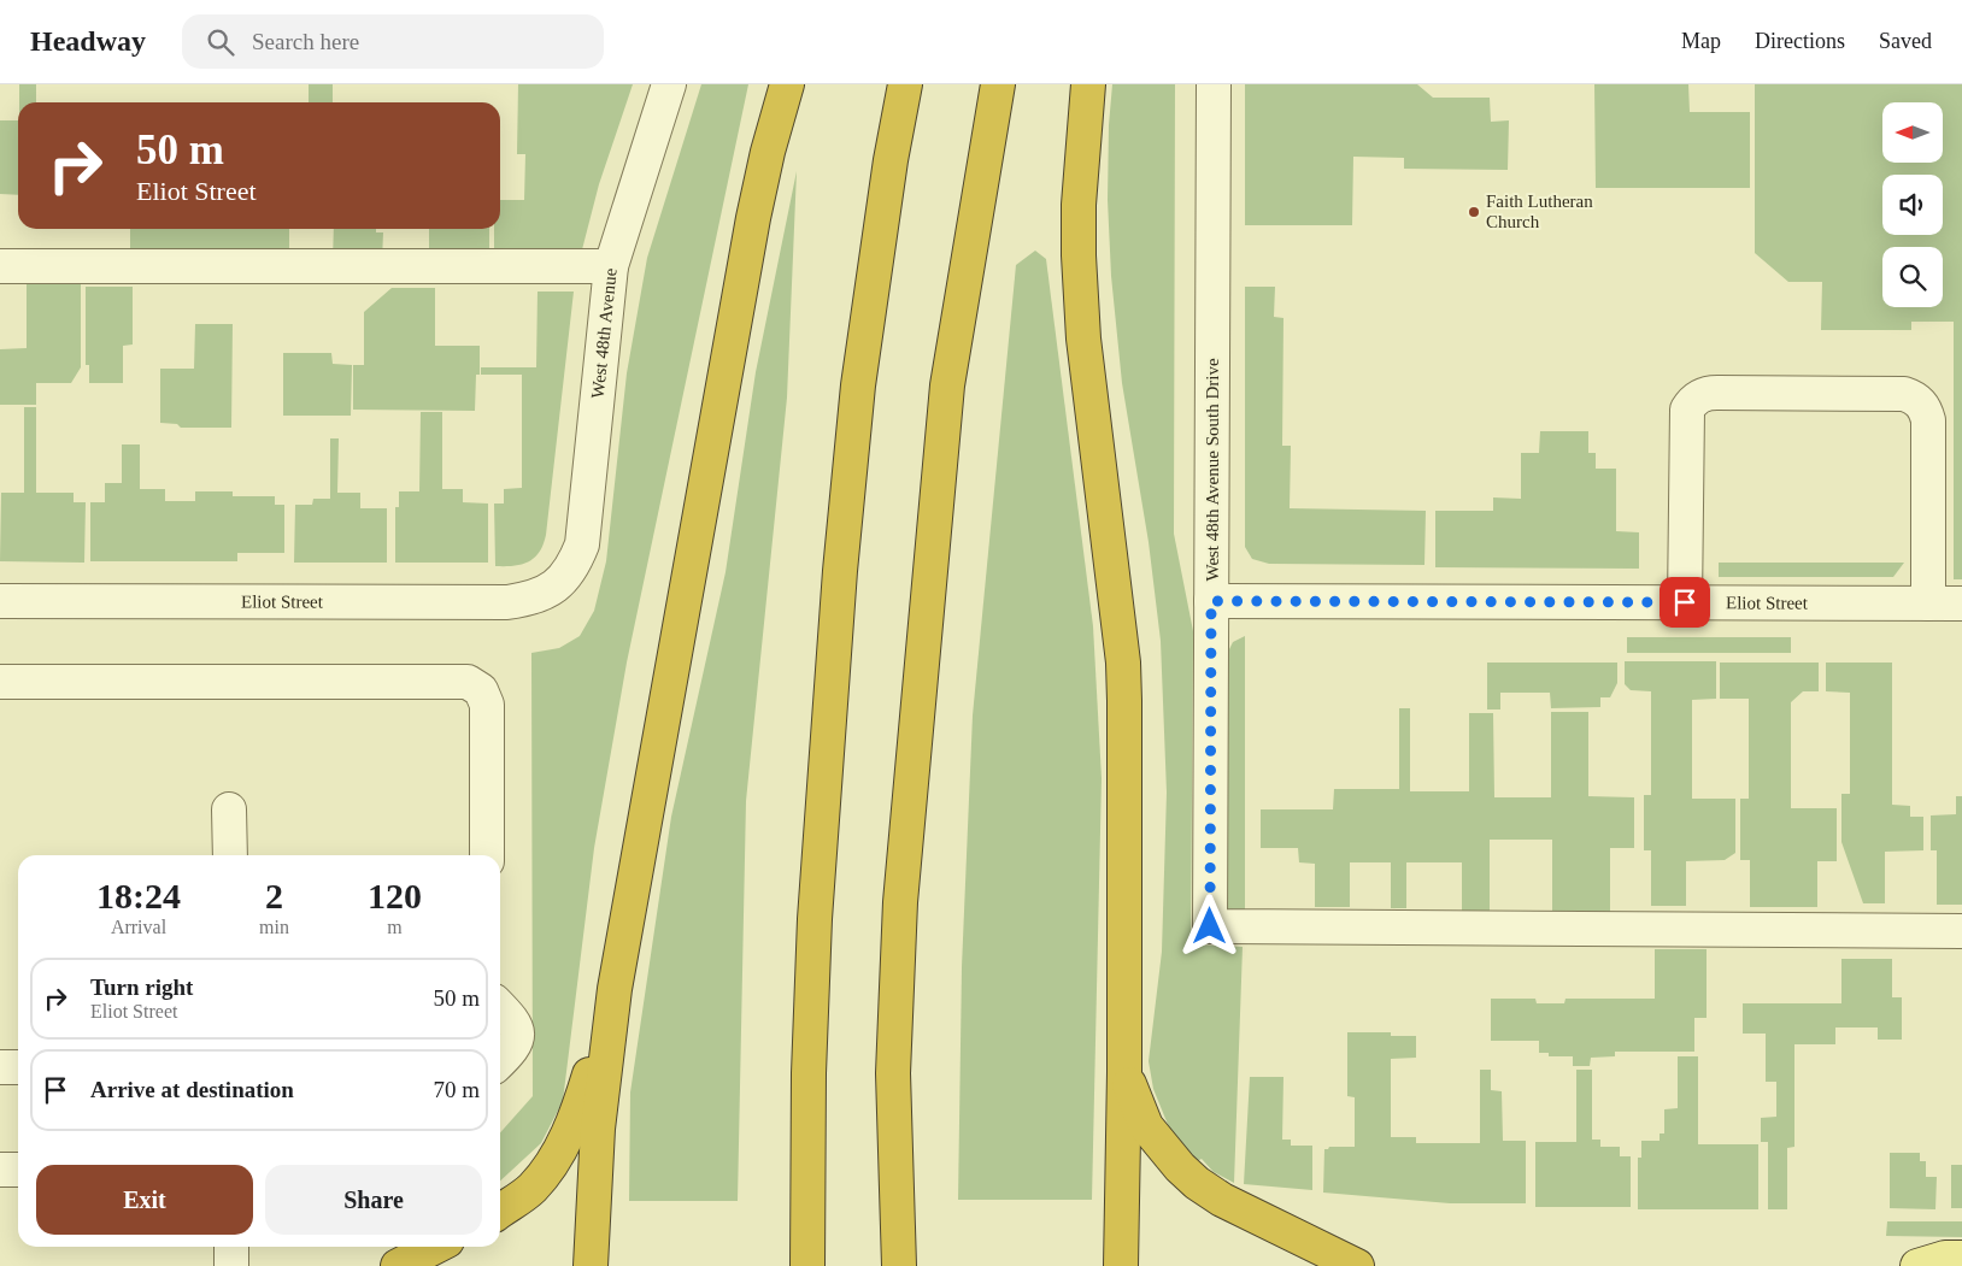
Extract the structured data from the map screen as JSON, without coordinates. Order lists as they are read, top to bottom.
{
  "streets": {
    "street": ["West 48th Avenue", "West 48th Avenue South Drive", "Eliot Street"]
  },
  "crossings": [
    ["West 48th Avenue", "Eliot Street"],
    ["West 48th Avenue South Drive", "Eliot Street"]
  ],
  "places": ["Faith Lutheran Church"],
  "north": "left",
  "page": {
    "header": "Headway",
    "search": "Search here",
    "nav": ["Map", "Directions", "Saved"],
    "turn": ["50 m", "Eliot Street"],
    "eta": [
      "18:24",
      "Arrival",
      "2",
      "min",
      "120",
      "m"
    ],
    "list": [
      {
        "name": "Turn right",
        "note": "Eliot Street",
        "value": "50 m"
      },
      {
        "name": "Arrive at destination",
        "value": "70 m"
      }
    ],
    "buttons": ["Exit", "Share"]
  }
}
